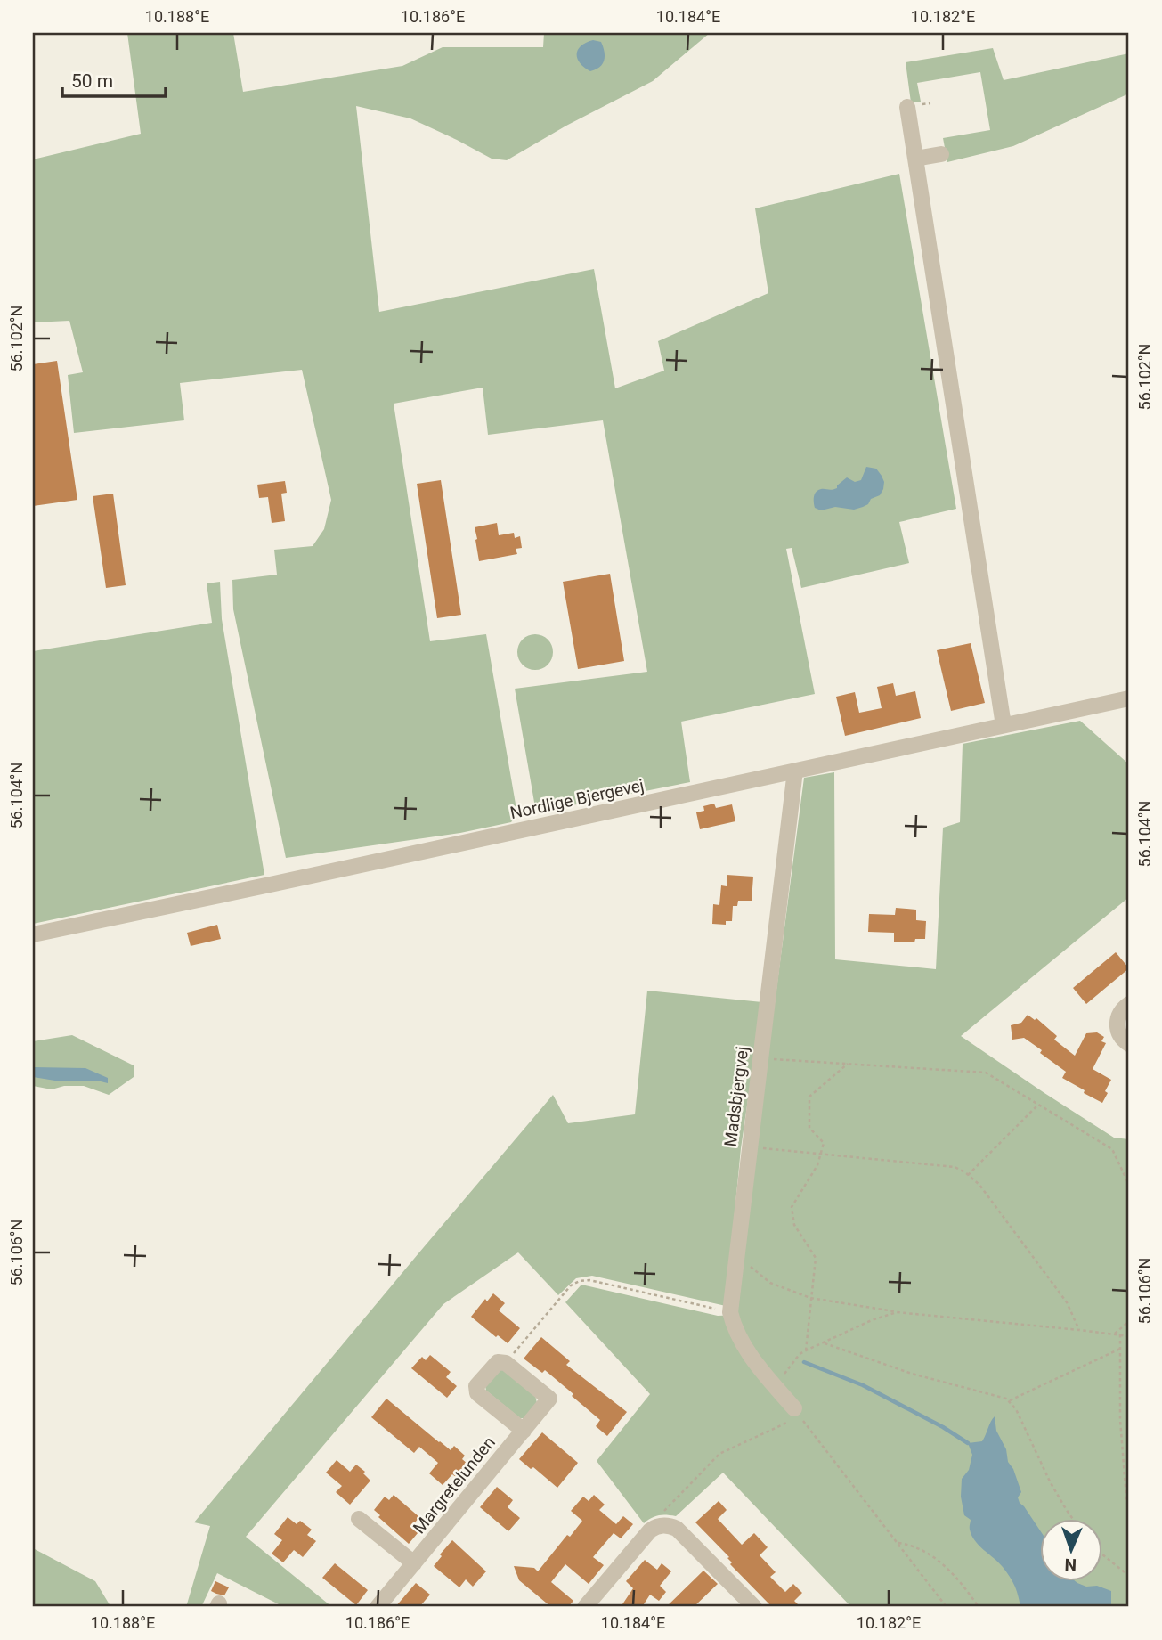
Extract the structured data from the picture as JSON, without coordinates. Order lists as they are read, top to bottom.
{
  "streets": {
    "street": ["Nordlige Bjergevej", "Madsbjergvej", "Margretelunden"]
  },
  "crossings": [
    ["Nordlige Bjergevej", "Madsbjergvej"]
  ],
  "scale_bar": "50 m",
  "north": "bottom",
  "coordinates": [
    "10.188°E",
    "10.186°E",
    "10.184°E",
    "10.182°E",
    "56.102°N",
    "56.104°N",
    "56.106°N"
  ]
}
